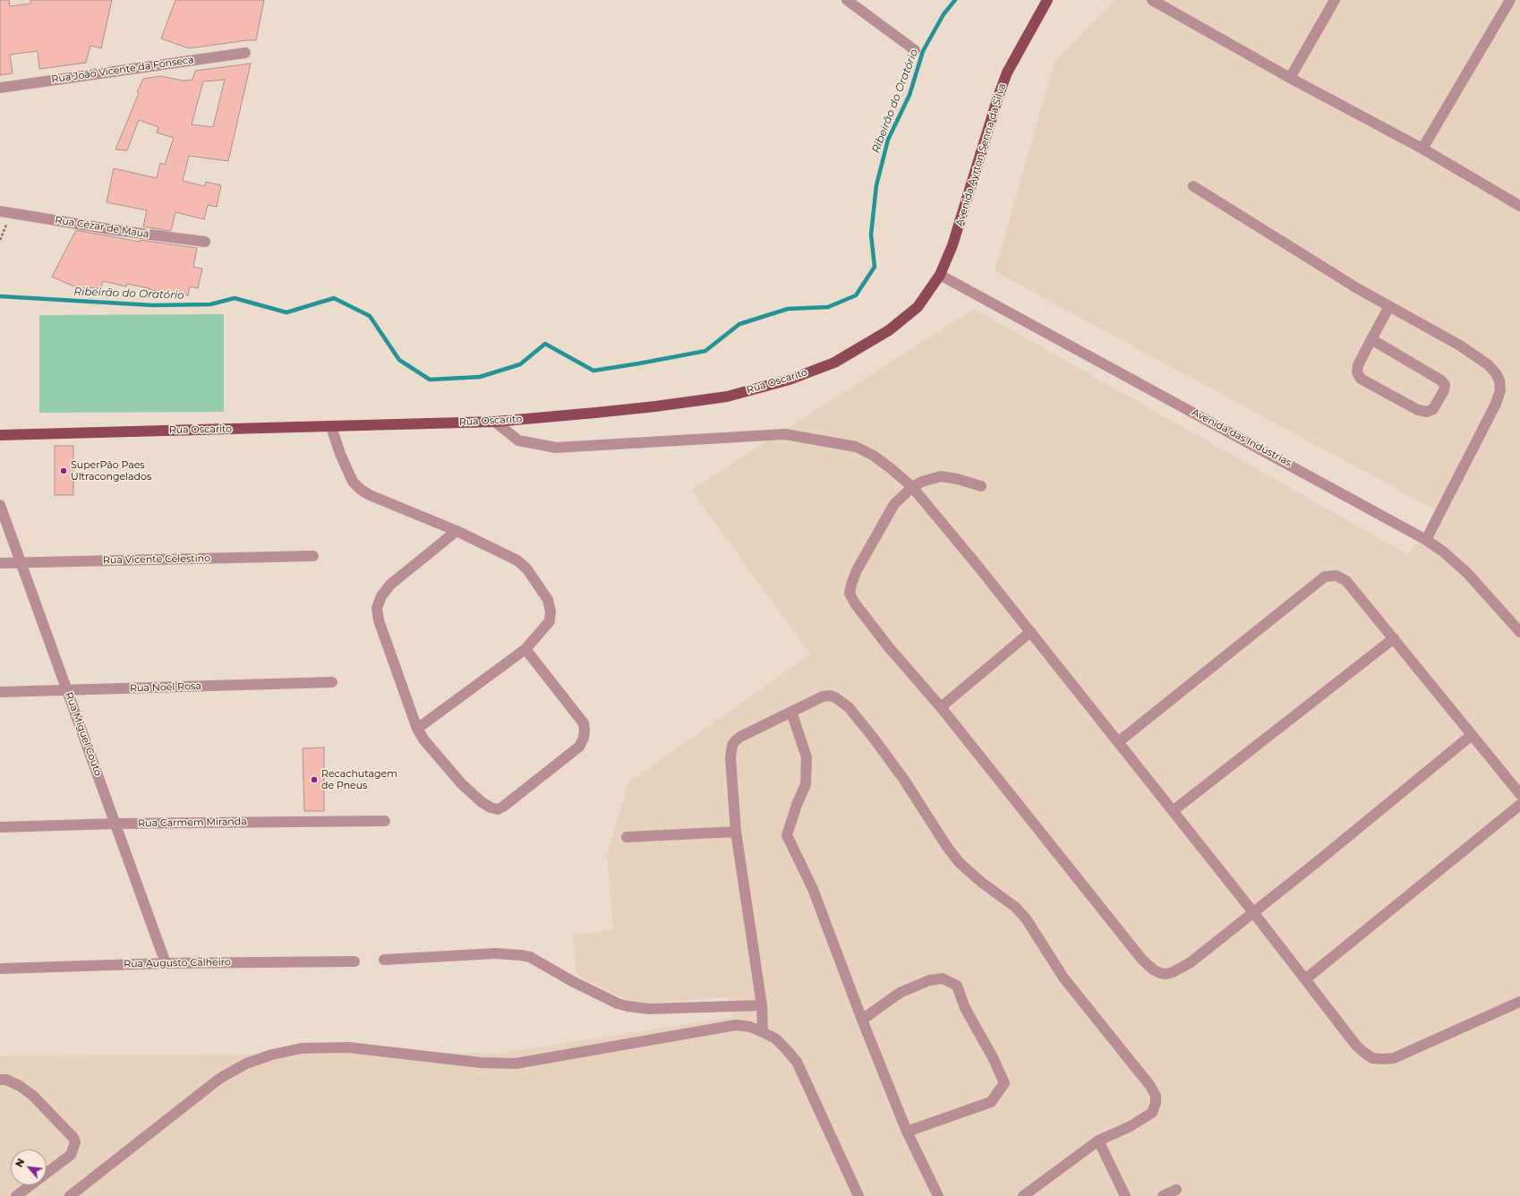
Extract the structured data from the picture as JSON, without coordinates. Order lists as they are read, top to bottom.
{
  "streets": {
    "main road": ["Avenida Ayrton Senna da Silva", "Rua Oscarito"],
    "street": [
      "Rua João Vicente da Fonseca",
      "Rua Cézar de Mauá",
      "Avenida das Indústrias",
      "Rua Vicente Celestino",
      "Rua Noel Rosa",
      "Rua Miguel Couto",
      "Rua Carmem Miranda",
      "Rua Augusto Calheiro"
    ]
  },
  "crossings": [
    ["Avenida Ayrton Senna da Silva", "Rua Oscarito"],
    ["Avenida Ayrton Senna da Silva", "Avenida das Indústrias"],
    ["Rua Oscarito", "Avenida das Indústrias"],
    ["Rua Vicente Celestino", "Rua Miguel Couto"],
    ["Rua Noel Rosa", "Rua Miguel Couto"],
    ["Rua Miguel Couto", "Rua Carmem Miranda"],
    ["Rua Miguel Couto", "Rua Augusto Calheiro"]
  ],
  "water": ["Ribeirão do Oratório"],
  "places": ["SuperPão Paes Ultracongelados", "Recachutagem de Pneus"],
  "north": "top left"
}
